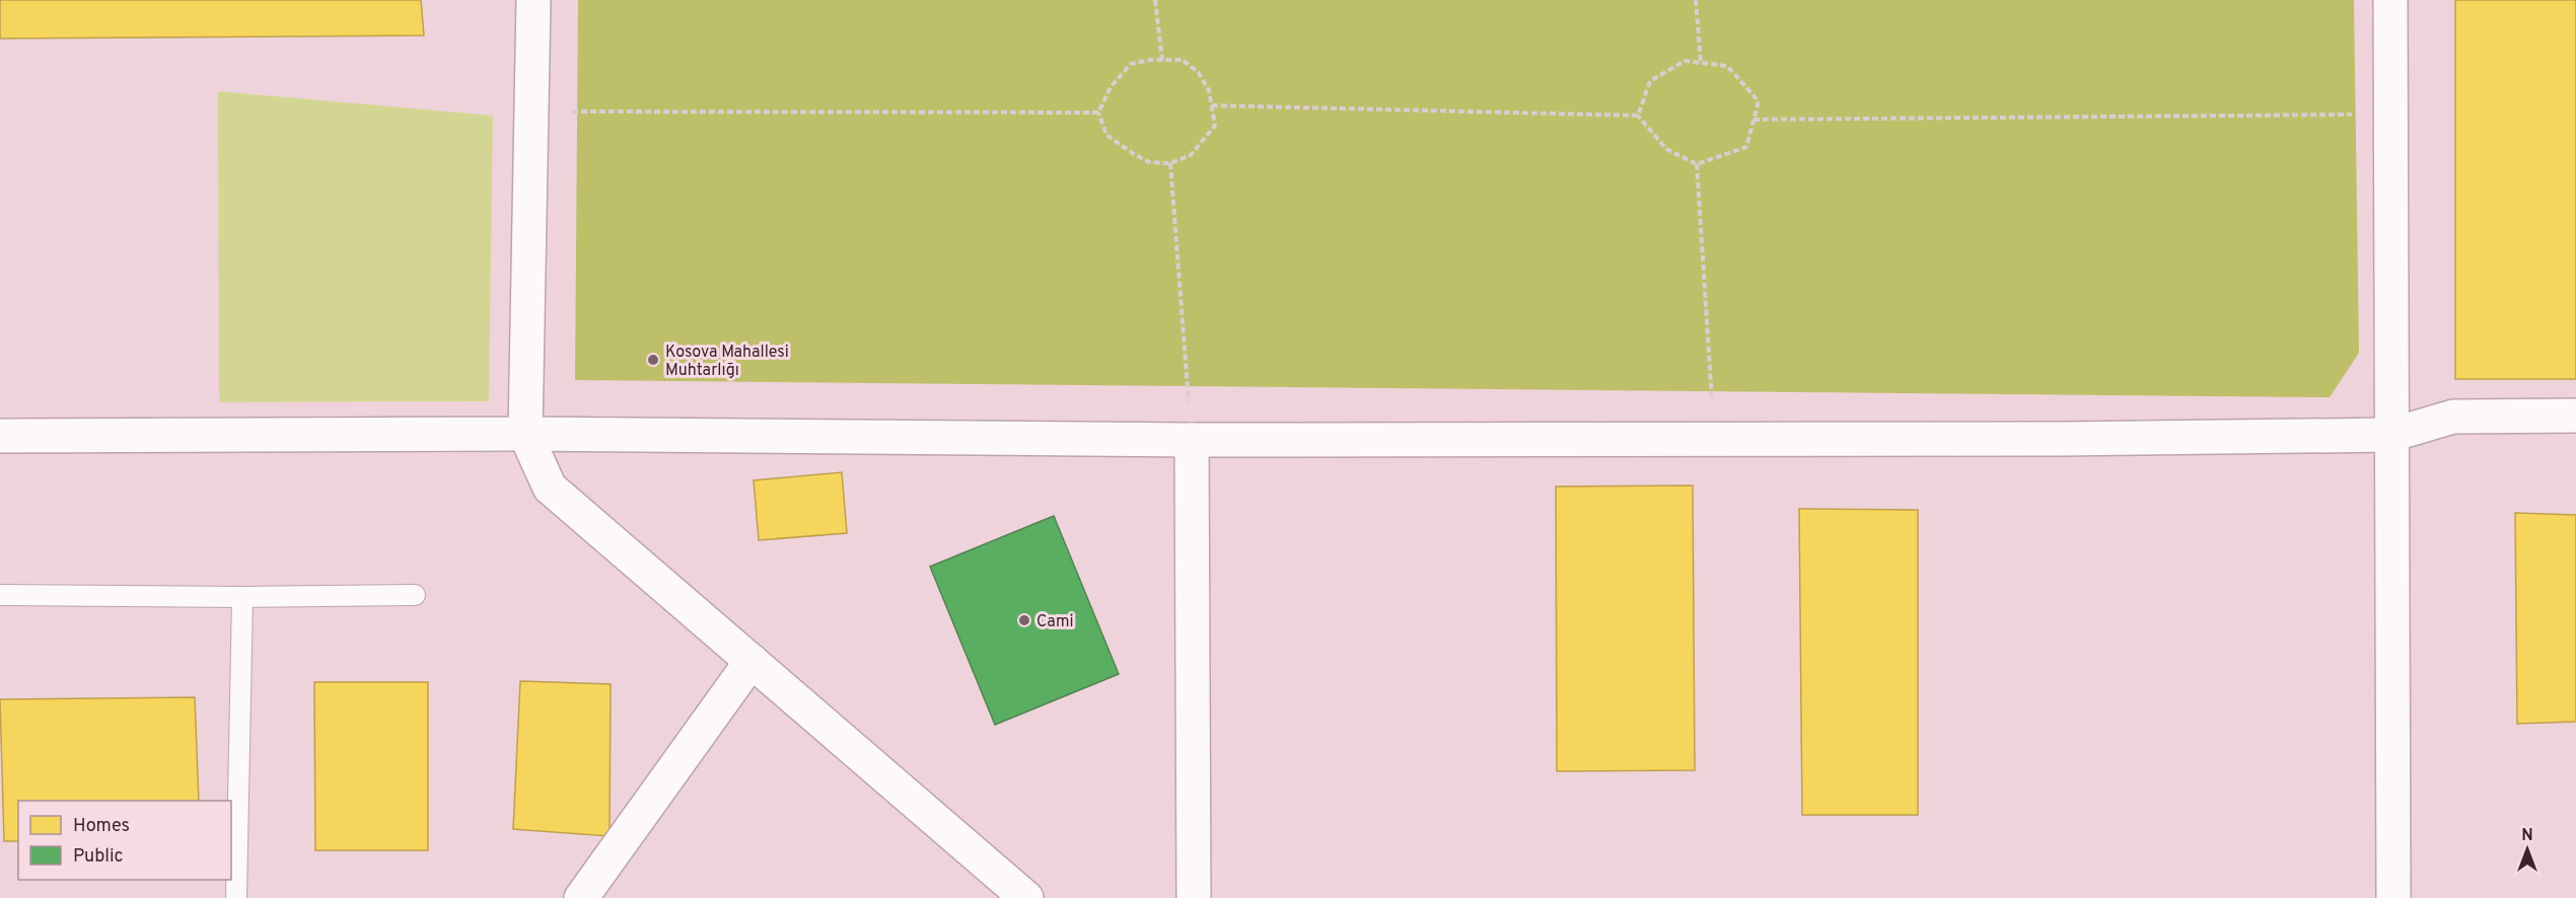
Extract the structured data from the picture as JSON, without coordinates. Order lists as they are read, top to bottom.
{
  "places": ["Kosova Mahallesi Muhtarlığı", "Cami"],
  "legend": ["Homes", "Public"],
  "north": "top"
}
